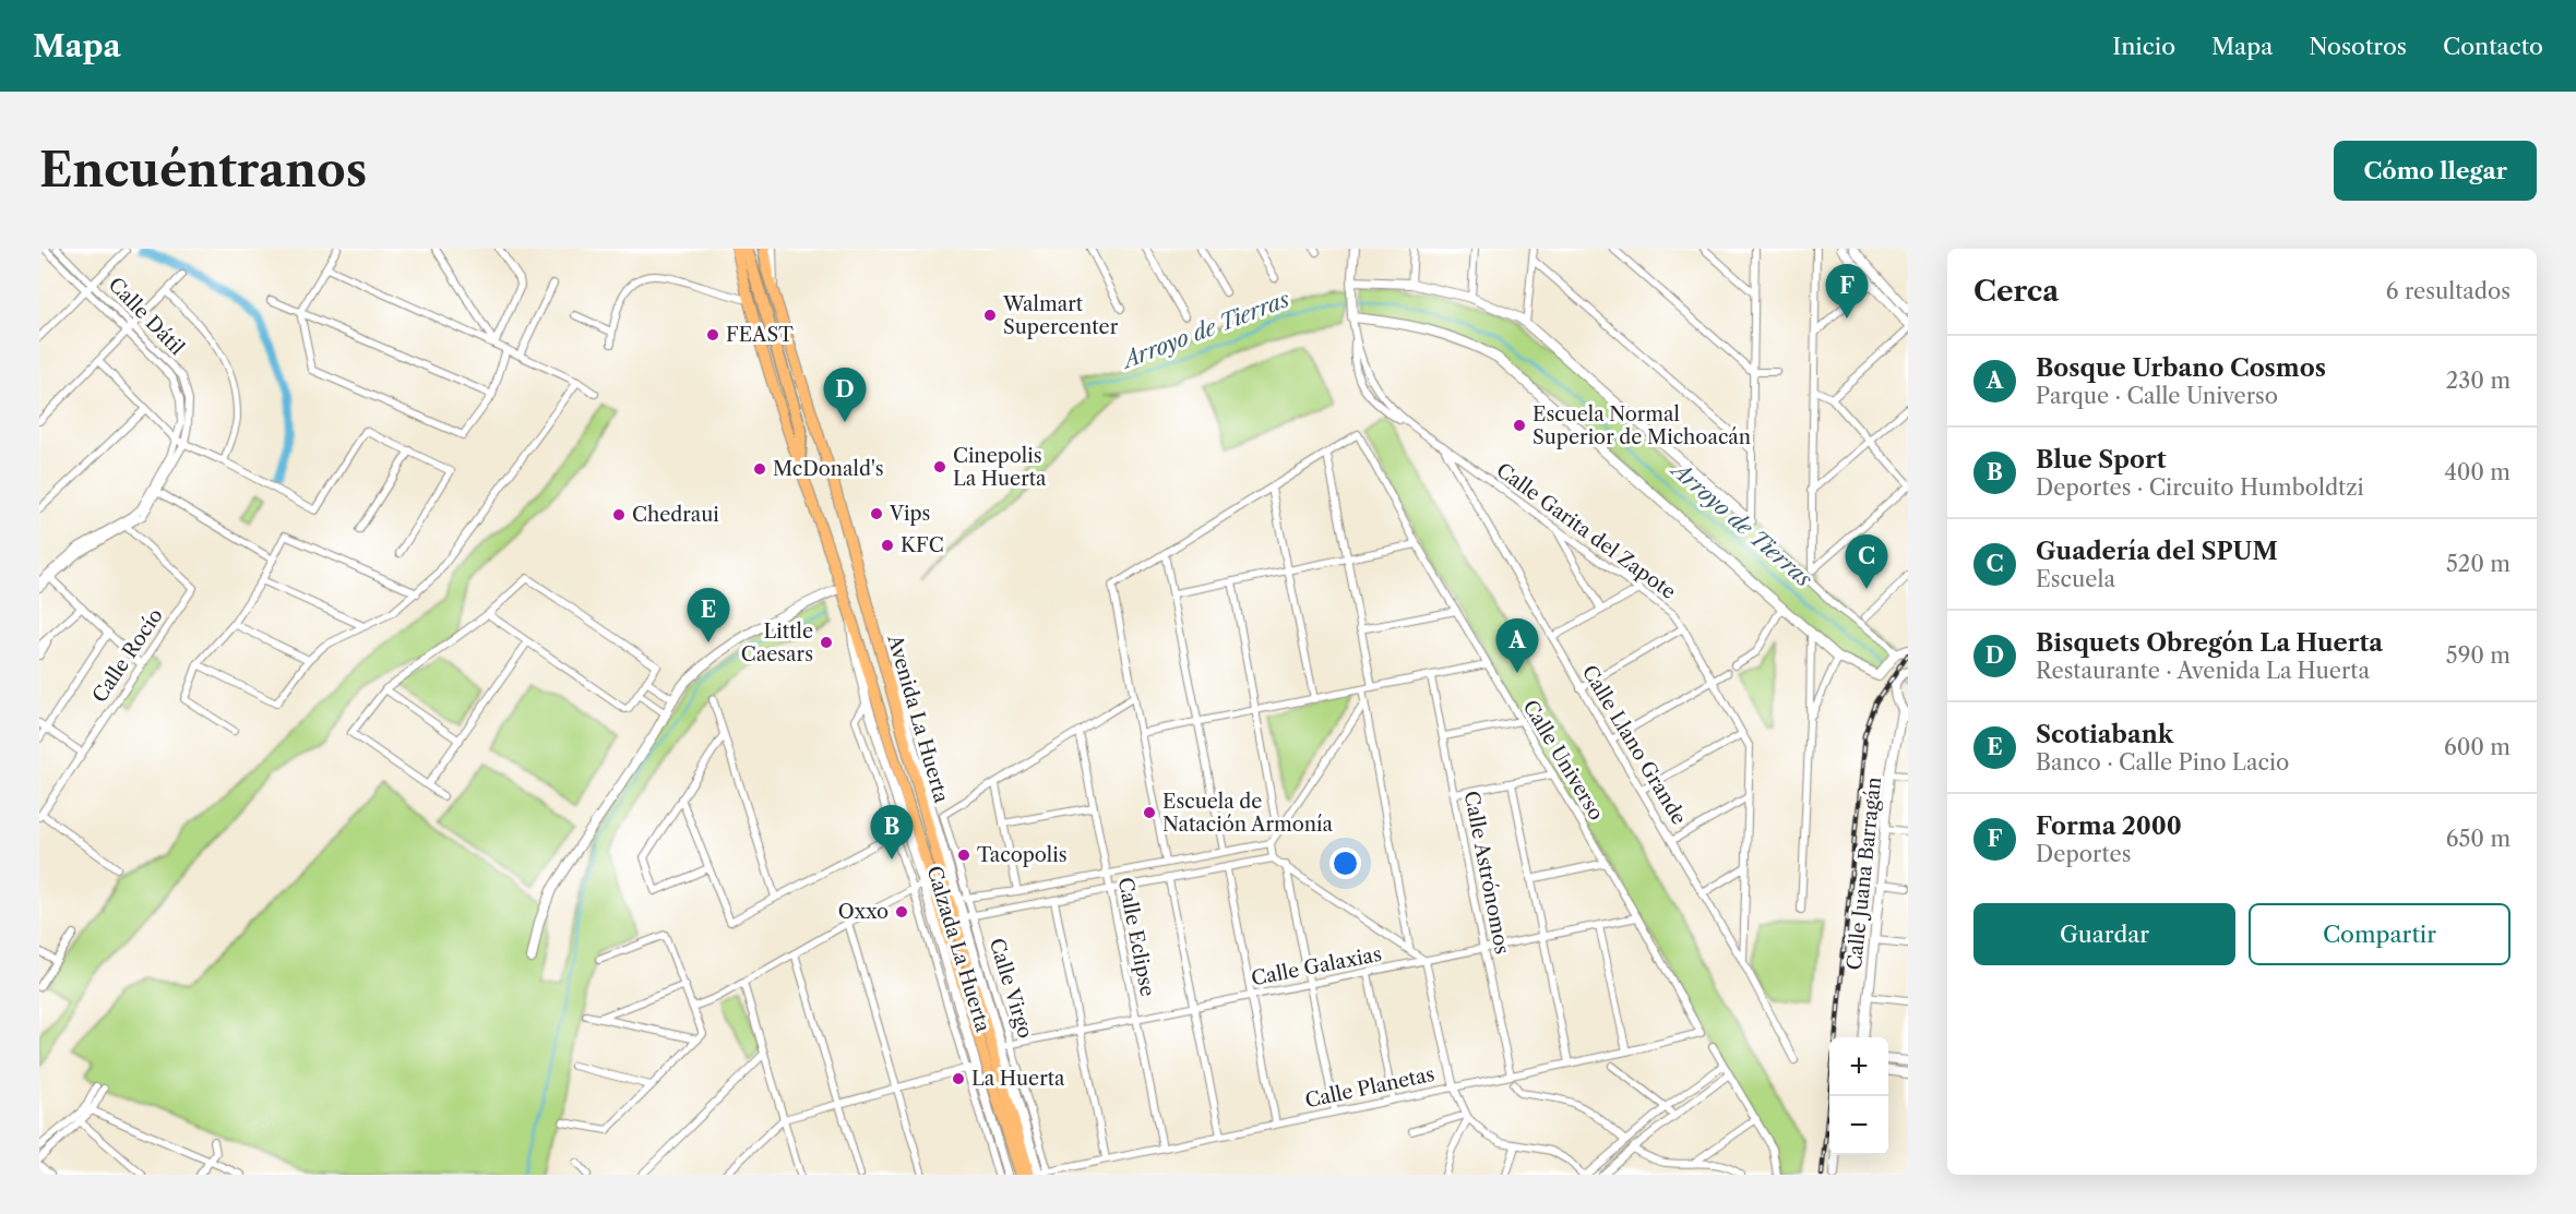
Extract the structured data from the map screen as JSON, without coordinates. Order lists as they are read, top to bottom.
{
  "streets": {
    "main road": ["Avenida La Huerta"],
    "street": [
      "Calle Dátil",
      "Calle Garita del Zapote",
      "Calle Rocío",
      "Calle Llano Grande",
      "Calle Universo",
      "Calle Astrónomos",
      "Calle Juana Barragán",
      "Calle Eclipse",
      "Calzada La Huerta",
      "Calle Galaxias",
      "Calle Virgo",
      "Calle Planetas"
    ]
  },
  "crossings": [
    ["Calle Dátil", "Calle Rocío"],
    ["Calle Garita del Zapote", "Calle Llano Grande"],
    ["Avenida La Huerta", "Calzada La Huerta"],
    ["Avenida La Huerta", "Calle Galaxias"],
    ["Avenida La Huerta", "Calle Virgo"],
    ["Avenida La Huerta", "Calle Planetas"],
    ["Calle Universo", "Calle Galaxias"],
    ["Calle Universo", "Calle Planetas"],
    ["Calle Astrónomos", "Calle Galaxias"],
    ["Calle Astrónomos", "Calle Planetas"],
    ["Calle Eclipse", "Calle Galaxias"],
    ["Calle Eclipse", "Calle Planetas"],
    ["Calzada La Huerta", "Calle Virgo"],
    ["Calle Galaxias", "Calle Virgo"],
    ["Calle Virgo", "Calle Planetas"]
  ],
  "water": ["Arroyo de Tierras"],
  "places": [
    "Walmart Supercenter",
    "FEAST",
    "Escuela Normal Superior de Michoacán",
    "Cinepolis La Huerta",
    "McDonald's",
    "Vips",
    "Chedraui",
    "KFC",
    "Little Caesars",
    "Escuela de Natación Armonía",
    "Tacopolis",
    "Oxxo",
    "La Huerta"
  ],
  "page": {
    "header": "Mapa",
    "nav": [
      "Inicio",
      "Mapa",
      "Nosotros",
      "Contacto"
    ],
    "buttons": [
      "Cómo llegar",
      ["Guardar", "Compartir"]
    ],
    "title": "Encuéntranos",
    "heading": ["Cerca", "6 resultados"],
    "pins": [
      "F",
      "D",
      "C",
      "E",
      "A",
      "B"
    ],
    "list": [
      {
        "mark": "A",
        "name": "Bosque Urbano Cosmos",
        "note": "Parque · Calle Universo",
        "value": "230 m"
      },
      {
        "mark": "B",
        "name": "Blue Sport",
        "note": "Deportes · Circuito Humboldtzi",
        "value": "400 m"
      },
      {
        "mark": "C",
        "name": "Guadería del SPUM",
        "note": "Escuela",
        "value": "520 m"
      },
      {
        "mark": "D",
        "name": "Bisquets Obregón La Huerta",
        "note": "Restaurante · Avenida La Huerta",
        "value": "590 m"
      },
      {
        "mark": "E",
        "name": "Scotiabank",
        "note": "Banco · Calle Pino Lacio",
        "value": "600 m"
      },
      {
        "mark": "F",
        "name": "Forma 2000",
        "note": "Deportes",
        "value": "650 m"
      }
    ],
    "map_buttons": ["+", "−"]
  }
}
